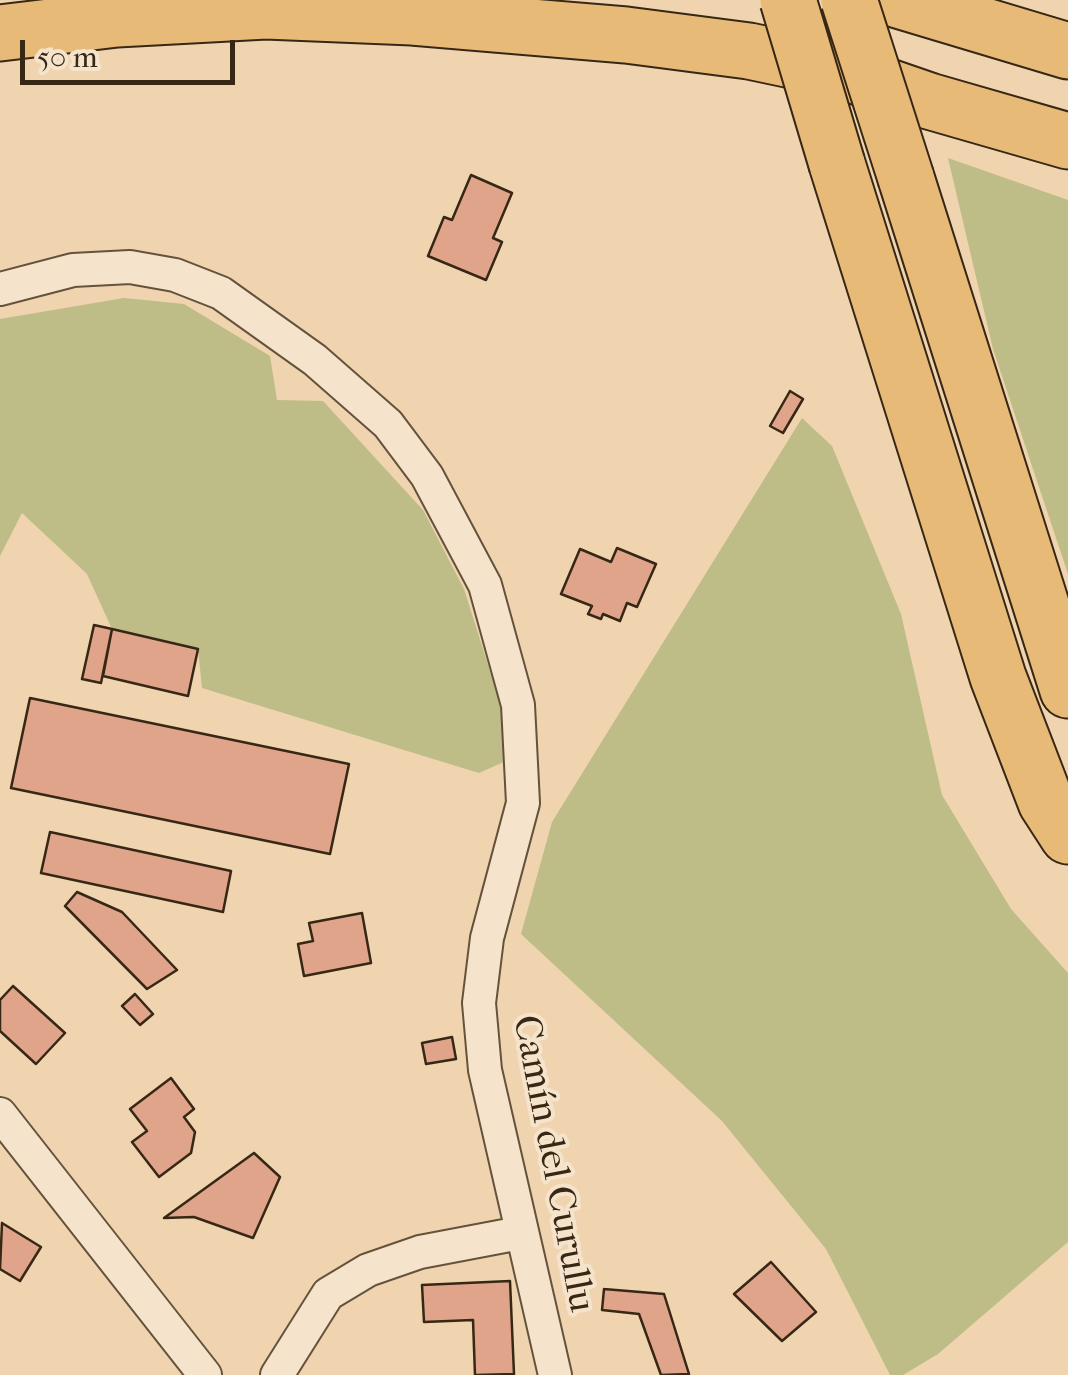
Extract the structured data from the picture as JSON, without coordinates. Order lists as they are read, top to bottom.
{
  "streets": {
    "street": ["Camín del Curullu"]
  },
  "scale_bar": "50 m"
}
